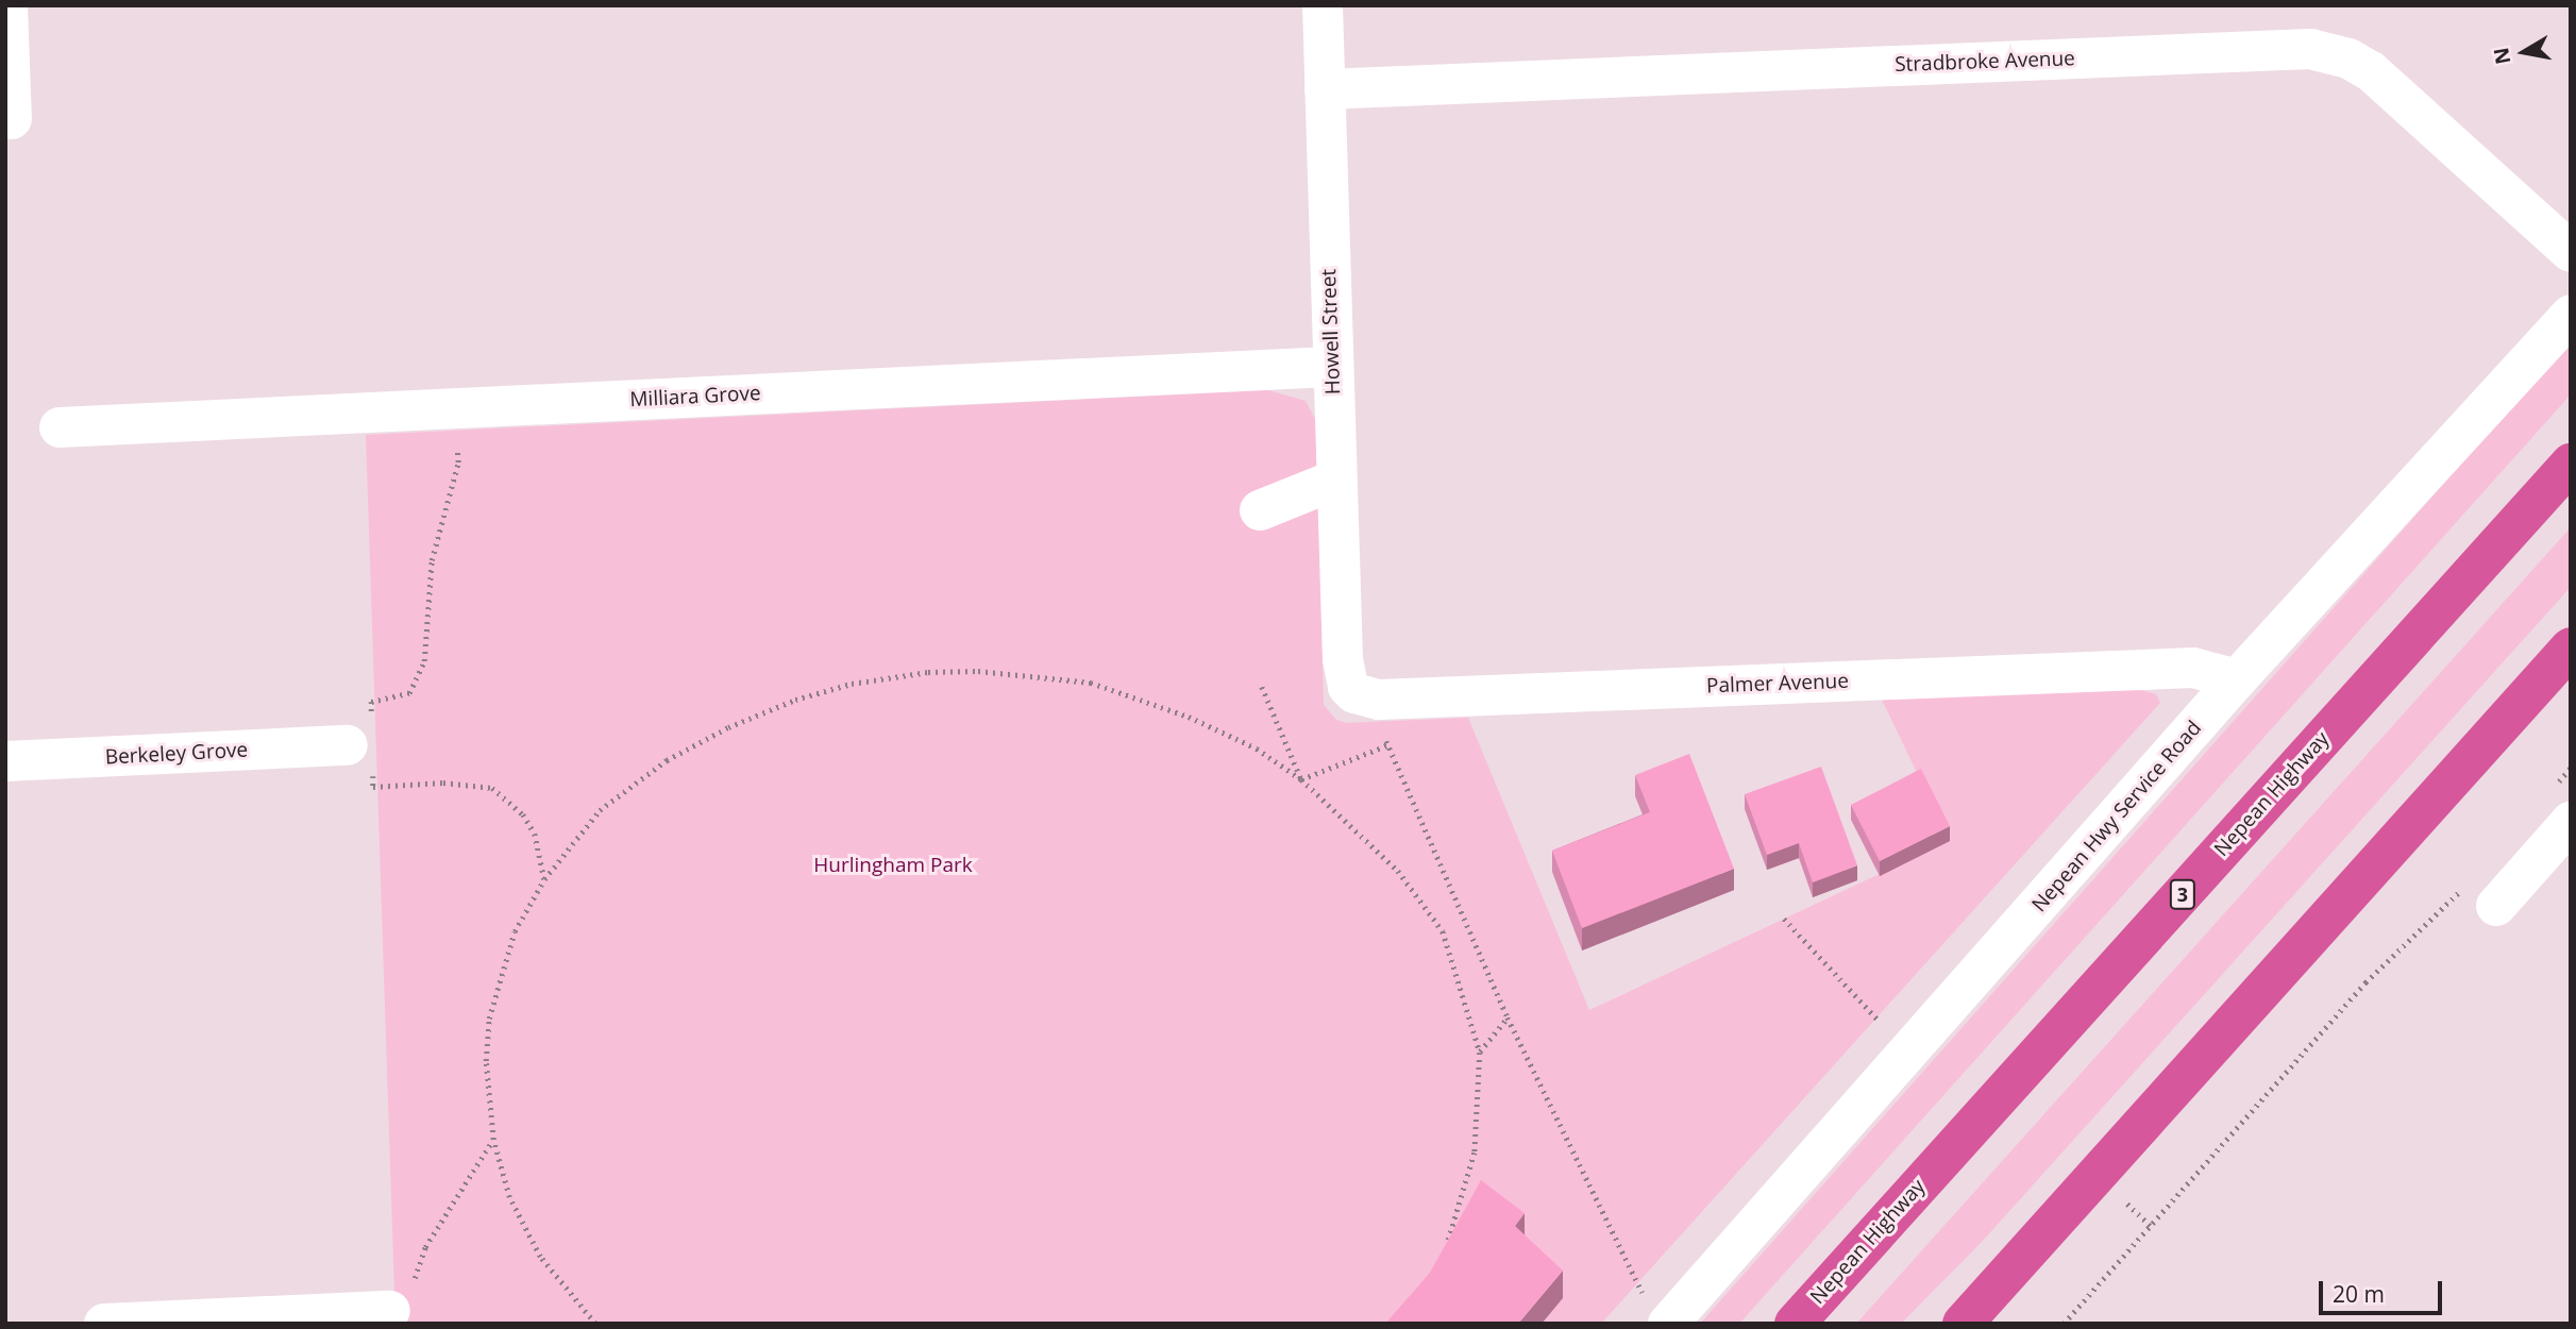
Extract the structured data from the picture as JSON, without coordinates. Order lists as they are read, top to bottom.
{
  "streets": {
    "highway": ["Nepean Highway", "3"],
    "street": [
      "Stradbroke Avenue",
      "Howell Street",
      "Milliara Grove",
      "Palmer Avenue",
      "Berkeley Grove",
      "Nepean Hwy Service Road"
    ]
  },
  "crossings": [
    ["Stradbroke Avenue", "Howell Street"],
    ["Howell Street", "Milliara Grove"],
    ["Howell Street", "Palmer Avenue"],
    ["Palmer Avenue", "Nepean Hwy Service Road"]
  ],
  "parks": ["Hurlingham Park"],
  "scale_bar": "20 m",
  "north": "left"
}
